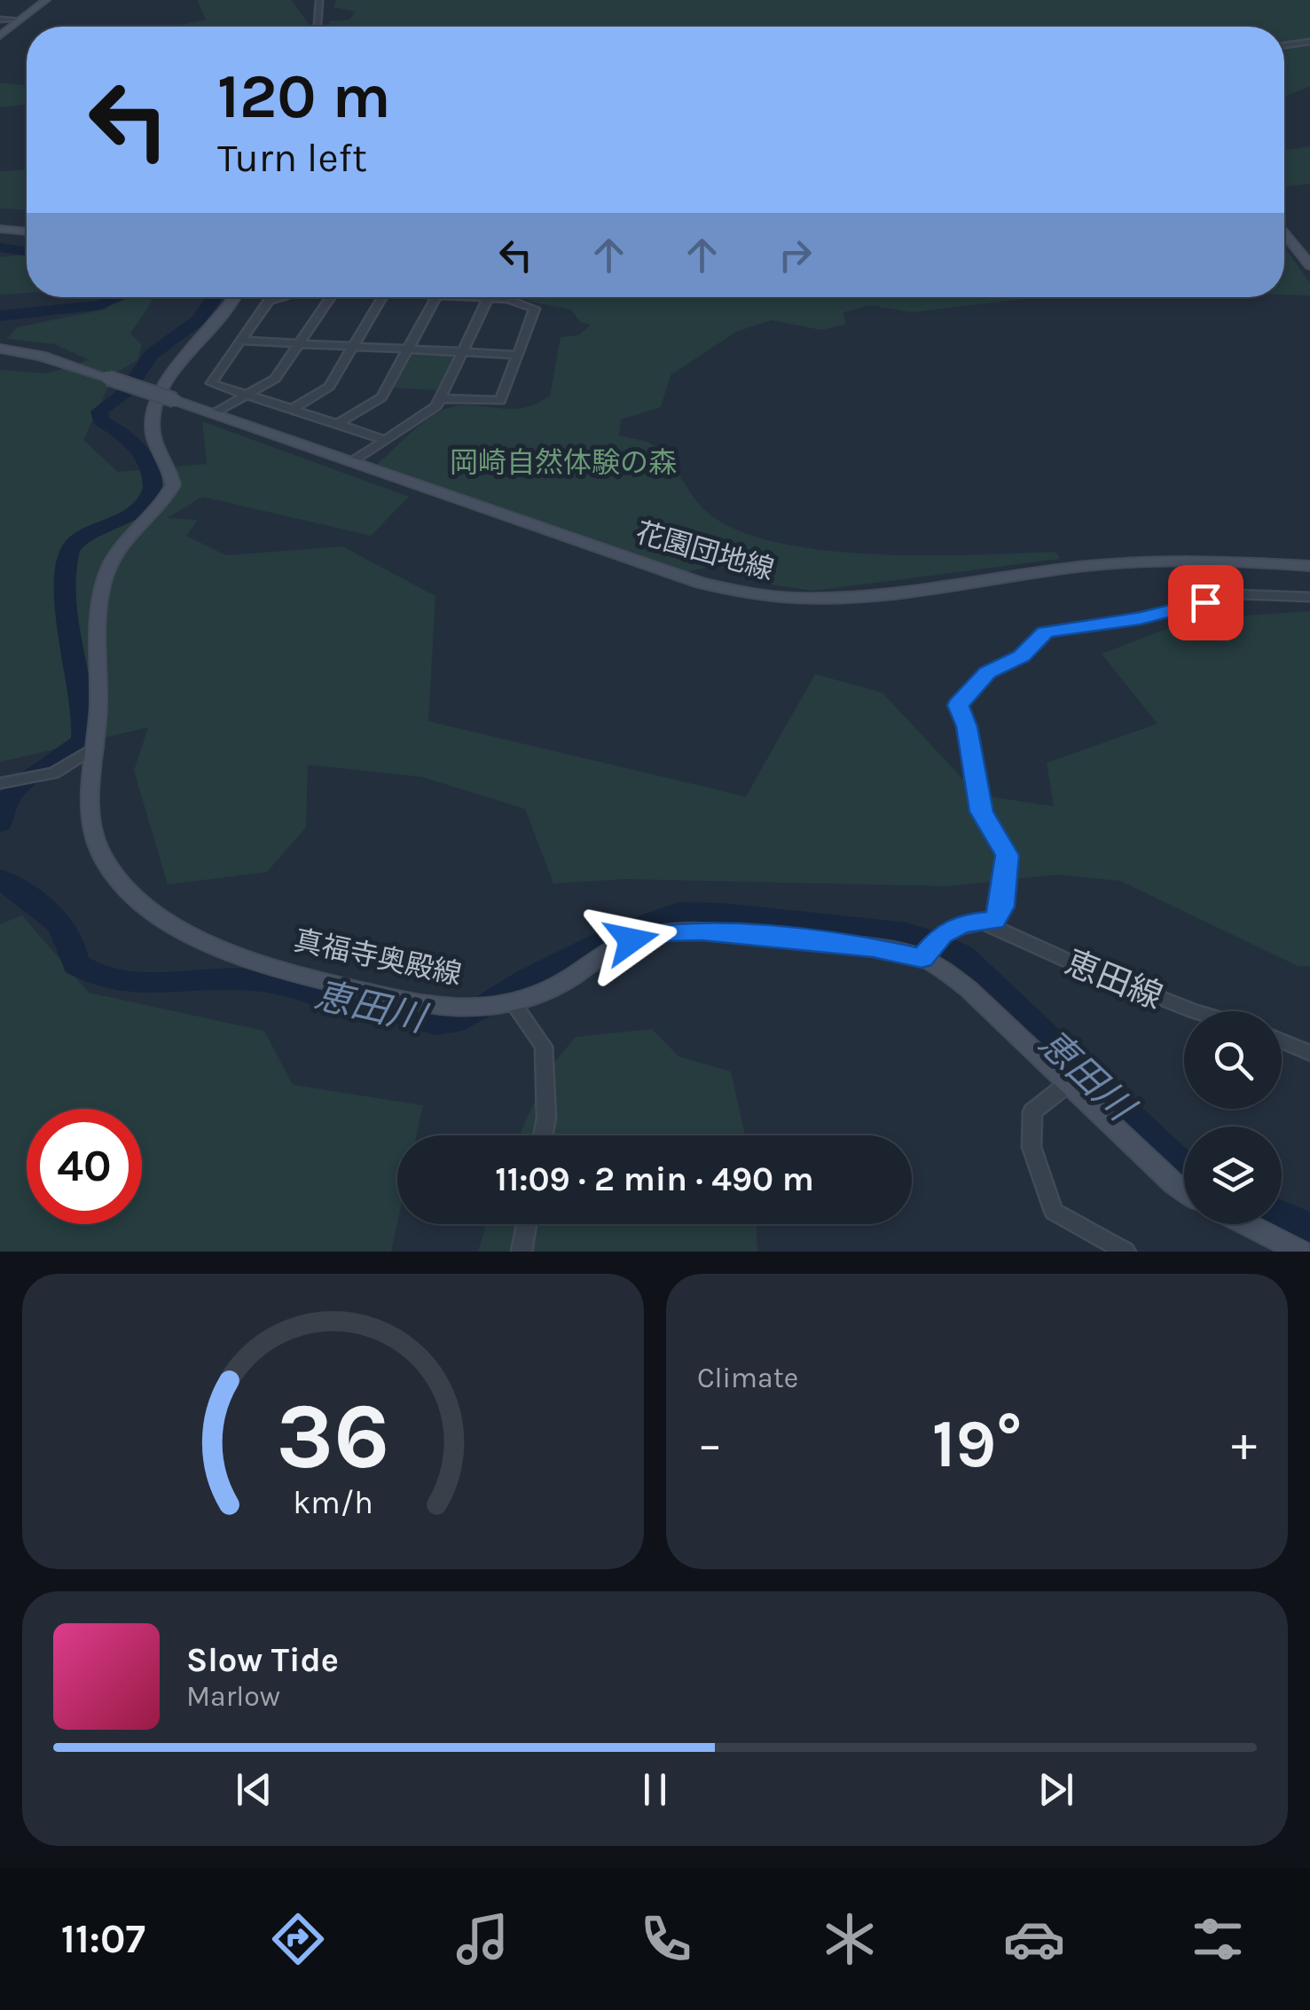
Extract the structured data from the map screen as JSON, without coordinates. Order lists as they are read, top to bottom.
{
  "streets": {
    "street": ["花園団地線", "真福寺奥殿線", "恵田線"]
  },
  "water": ["恵田川"],
  "parks": ["岡崎自然体験の森"],
  "page": {
    "turn": ["120 m", "Turn left"],
    "limit": "40",
    "trip": "11:09 · 2 min · 490 m",
    "tile": "Climate",
    "heat": ["−", "19°", "+"],
    "song": ["Slow Tide", "Marlow"],
    "tabs": "11:07",
    "gauge": ["36", "km/h"]
  }
}
